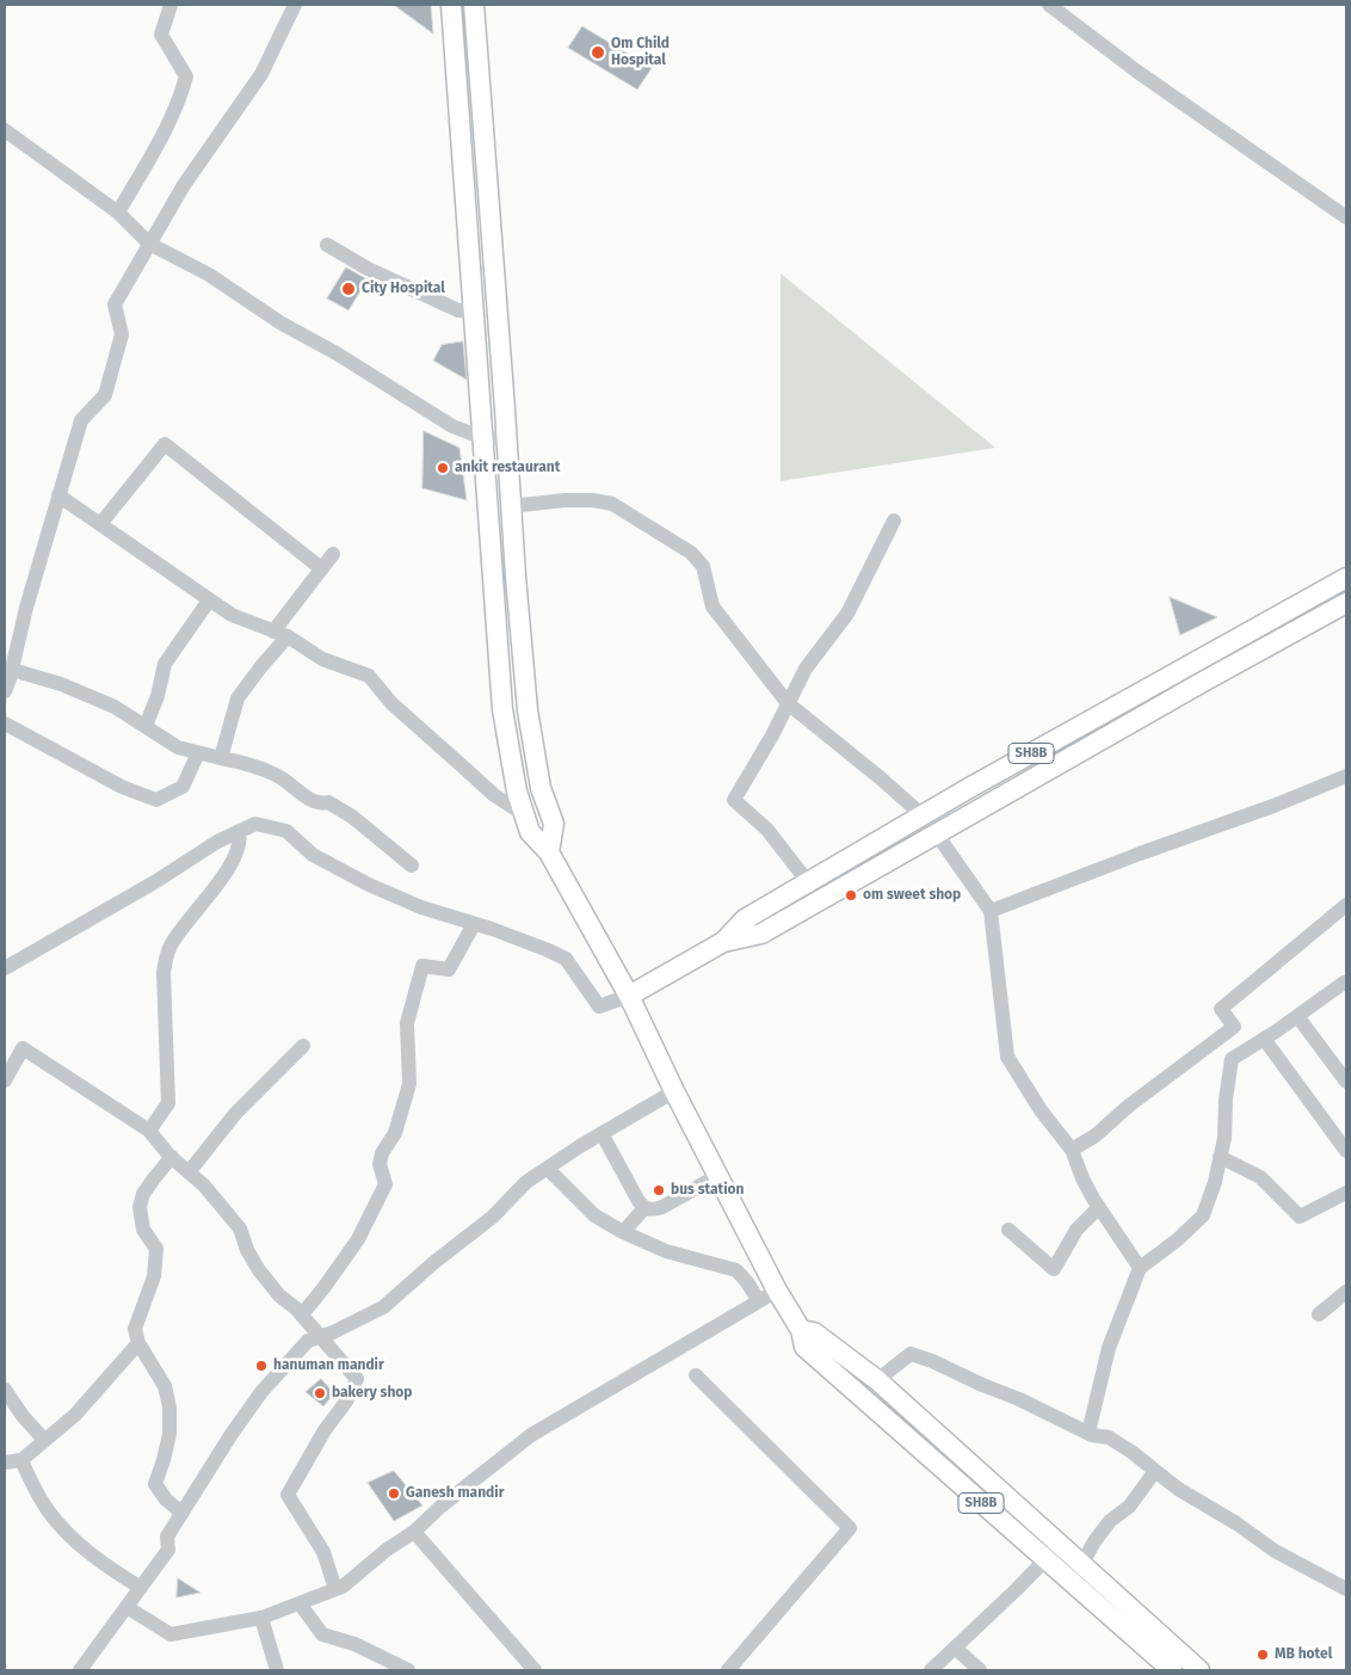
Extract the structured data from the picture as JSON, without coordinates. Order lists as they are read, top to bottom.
{
  "streets": {
    "main road": ["SH8B"]
  },
  "places": [
    "Om Child Hospital",
    "City Hospital",
    "ankit restaurant",
    "om sweet shop",
    "bus station",
    "hanuman mandir",
    "bakery shop",
    "Ganesh mandir",
    "MB hotel"
  ]
}
